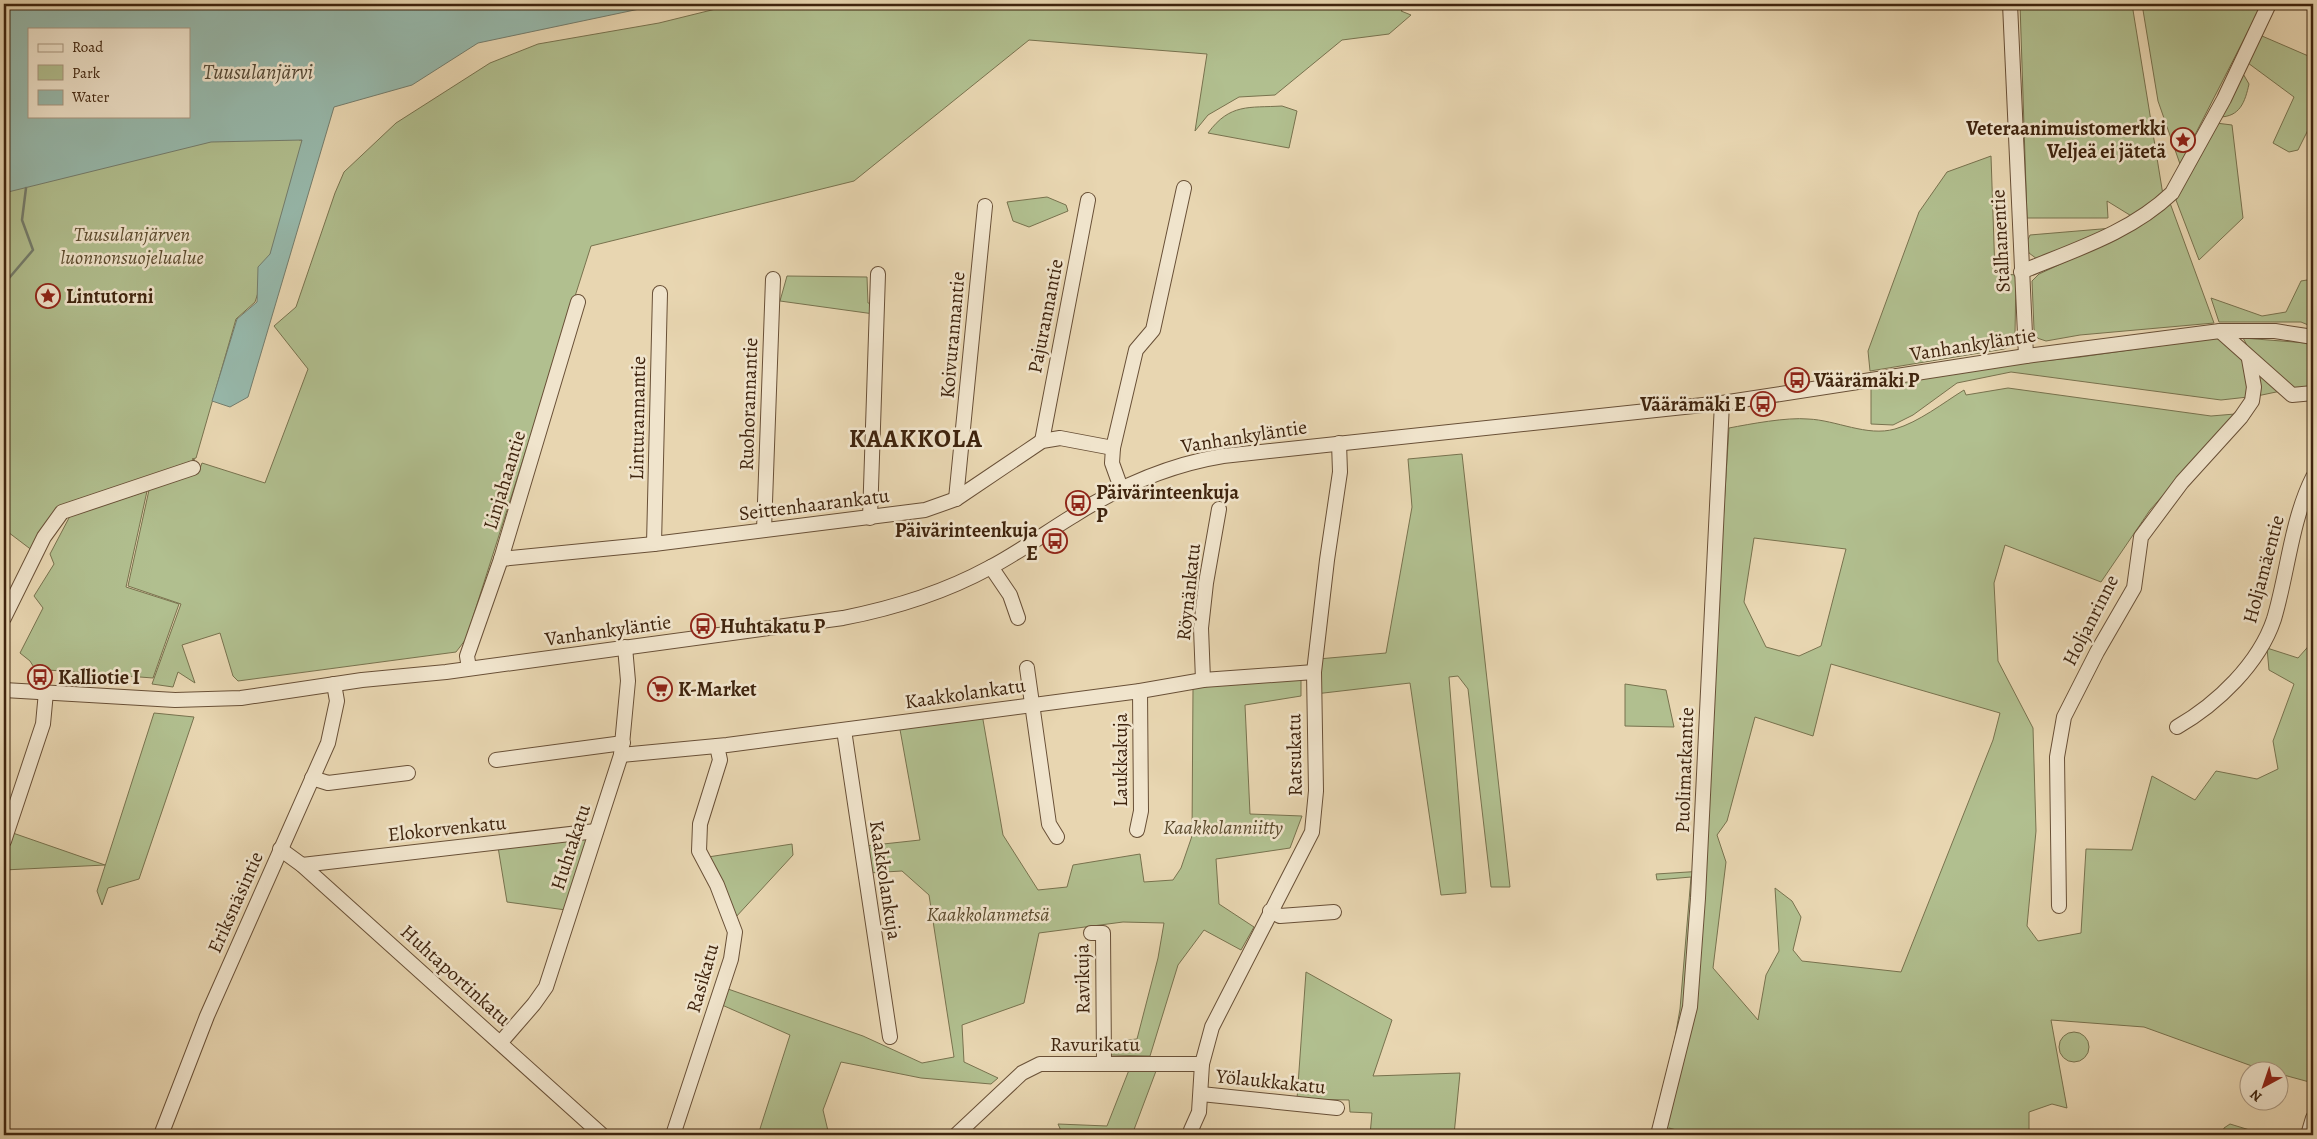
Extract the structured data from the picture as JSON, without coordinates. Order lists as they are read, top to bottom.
{
  "streets": {
    "street": [
      "Stålhanentie",
      "Pajurannantie",
      "Koivurannantie",
      "Vanhankyläntie",
      "Ruohorannantie",
      "Linturannantie",
      "Linjahaantie",
      "Seittenhaarankatu",
      "Holjamäentie",
      "Röynänkatu",
      "Holjanrinne",
      "Kaakkolankatu",
      "Ratsukatu",
      "Laukkakuja",
      "Puolimatkantie",
      "Elokorvenkatu",
      "Huhtakatu",
      "Kaakkolankuja",
      "Eriksnäsintie",
      "Huhtaportinkatu",
      "Rasikatu",
      "Ravikuja",
      "Ravurikatu",
      "Yölaukkakatu"
    ]
  },
  "crossings": [
    ["Stålhanentie", "Vanhankyläntie"],
    ["Pajurannantie", "Seittenhaarankatu"],
    ["Koivurannantie", "Seittenhaarankatu"],
    ["Vanhankyläntie", "Linjahaantie"],
    ["Vanhankyläntie", "Ratsukatu"],
    ["Vanhankyläntie", "Puolimatkantie"],
    ["Vanhankyläntie", "Huhtakatu"],
    ["Vanhankyläntie", "Eriksnäsintie"],
    ["Ruohorannantie", "Seittenhaarankatu"],
    ["Linturannantie", "Seittenhaarankatu"],
    ["Linjahaantie", "Seittenhaarankatu"],
    ["Röynänkatu", "Kaakkolankatu"],
    ["Kaakkolankatu", "Ratsukatu"],
    ["Kaakkolankatu", "Laukkakuja"],
    ["Kaakkolankatu", "Huhtakatu"],
    ["Kaakkolankatu", "Kaakkolankuja"],
    ["Kaakkolankatu", "Rasikatu"],
    ["Ratsukatu", "Ravurikatu"],
    ["Ratsukatu", "Yölaukkakatu"],
    ["Elokorvenkatu", "Huhtakatu"],
    ["Elokorvenkatu", "Huhtaportinkatu"],
    ["Huhtakatu", "Huhtaportinkatu"],
    ["Eriksnäsintie", "Huhtaportinkatu"],
    ["Ravikuja", "Ravurikatu"]
  ],
  "districts": ["KAAKKOLA"],
  "water": ["Tuusulanjärvi"],
  "parks": ["Tuusulanjärven luonnonsuojelualue", "Kaakkolanniitty", "Kaakkolanmetsä"],
  "places": {
    "place": ["Veteraanimuistomerkki Veljeä ei jätetä", "Lintutorni"],
    "bus stop": [
      "Väärämäki P",
      "Väärämäki E",
      "Päivärinteenkuja P",
      "Päivärinteenkuja E",
      "Huhtakatu P",
      "Kalliotie I"
    ],
    "supermarket": ["K-Market"]
  },
  "legend": ["Road", "Park", "Water"],
  "north": "bottom left"
}
